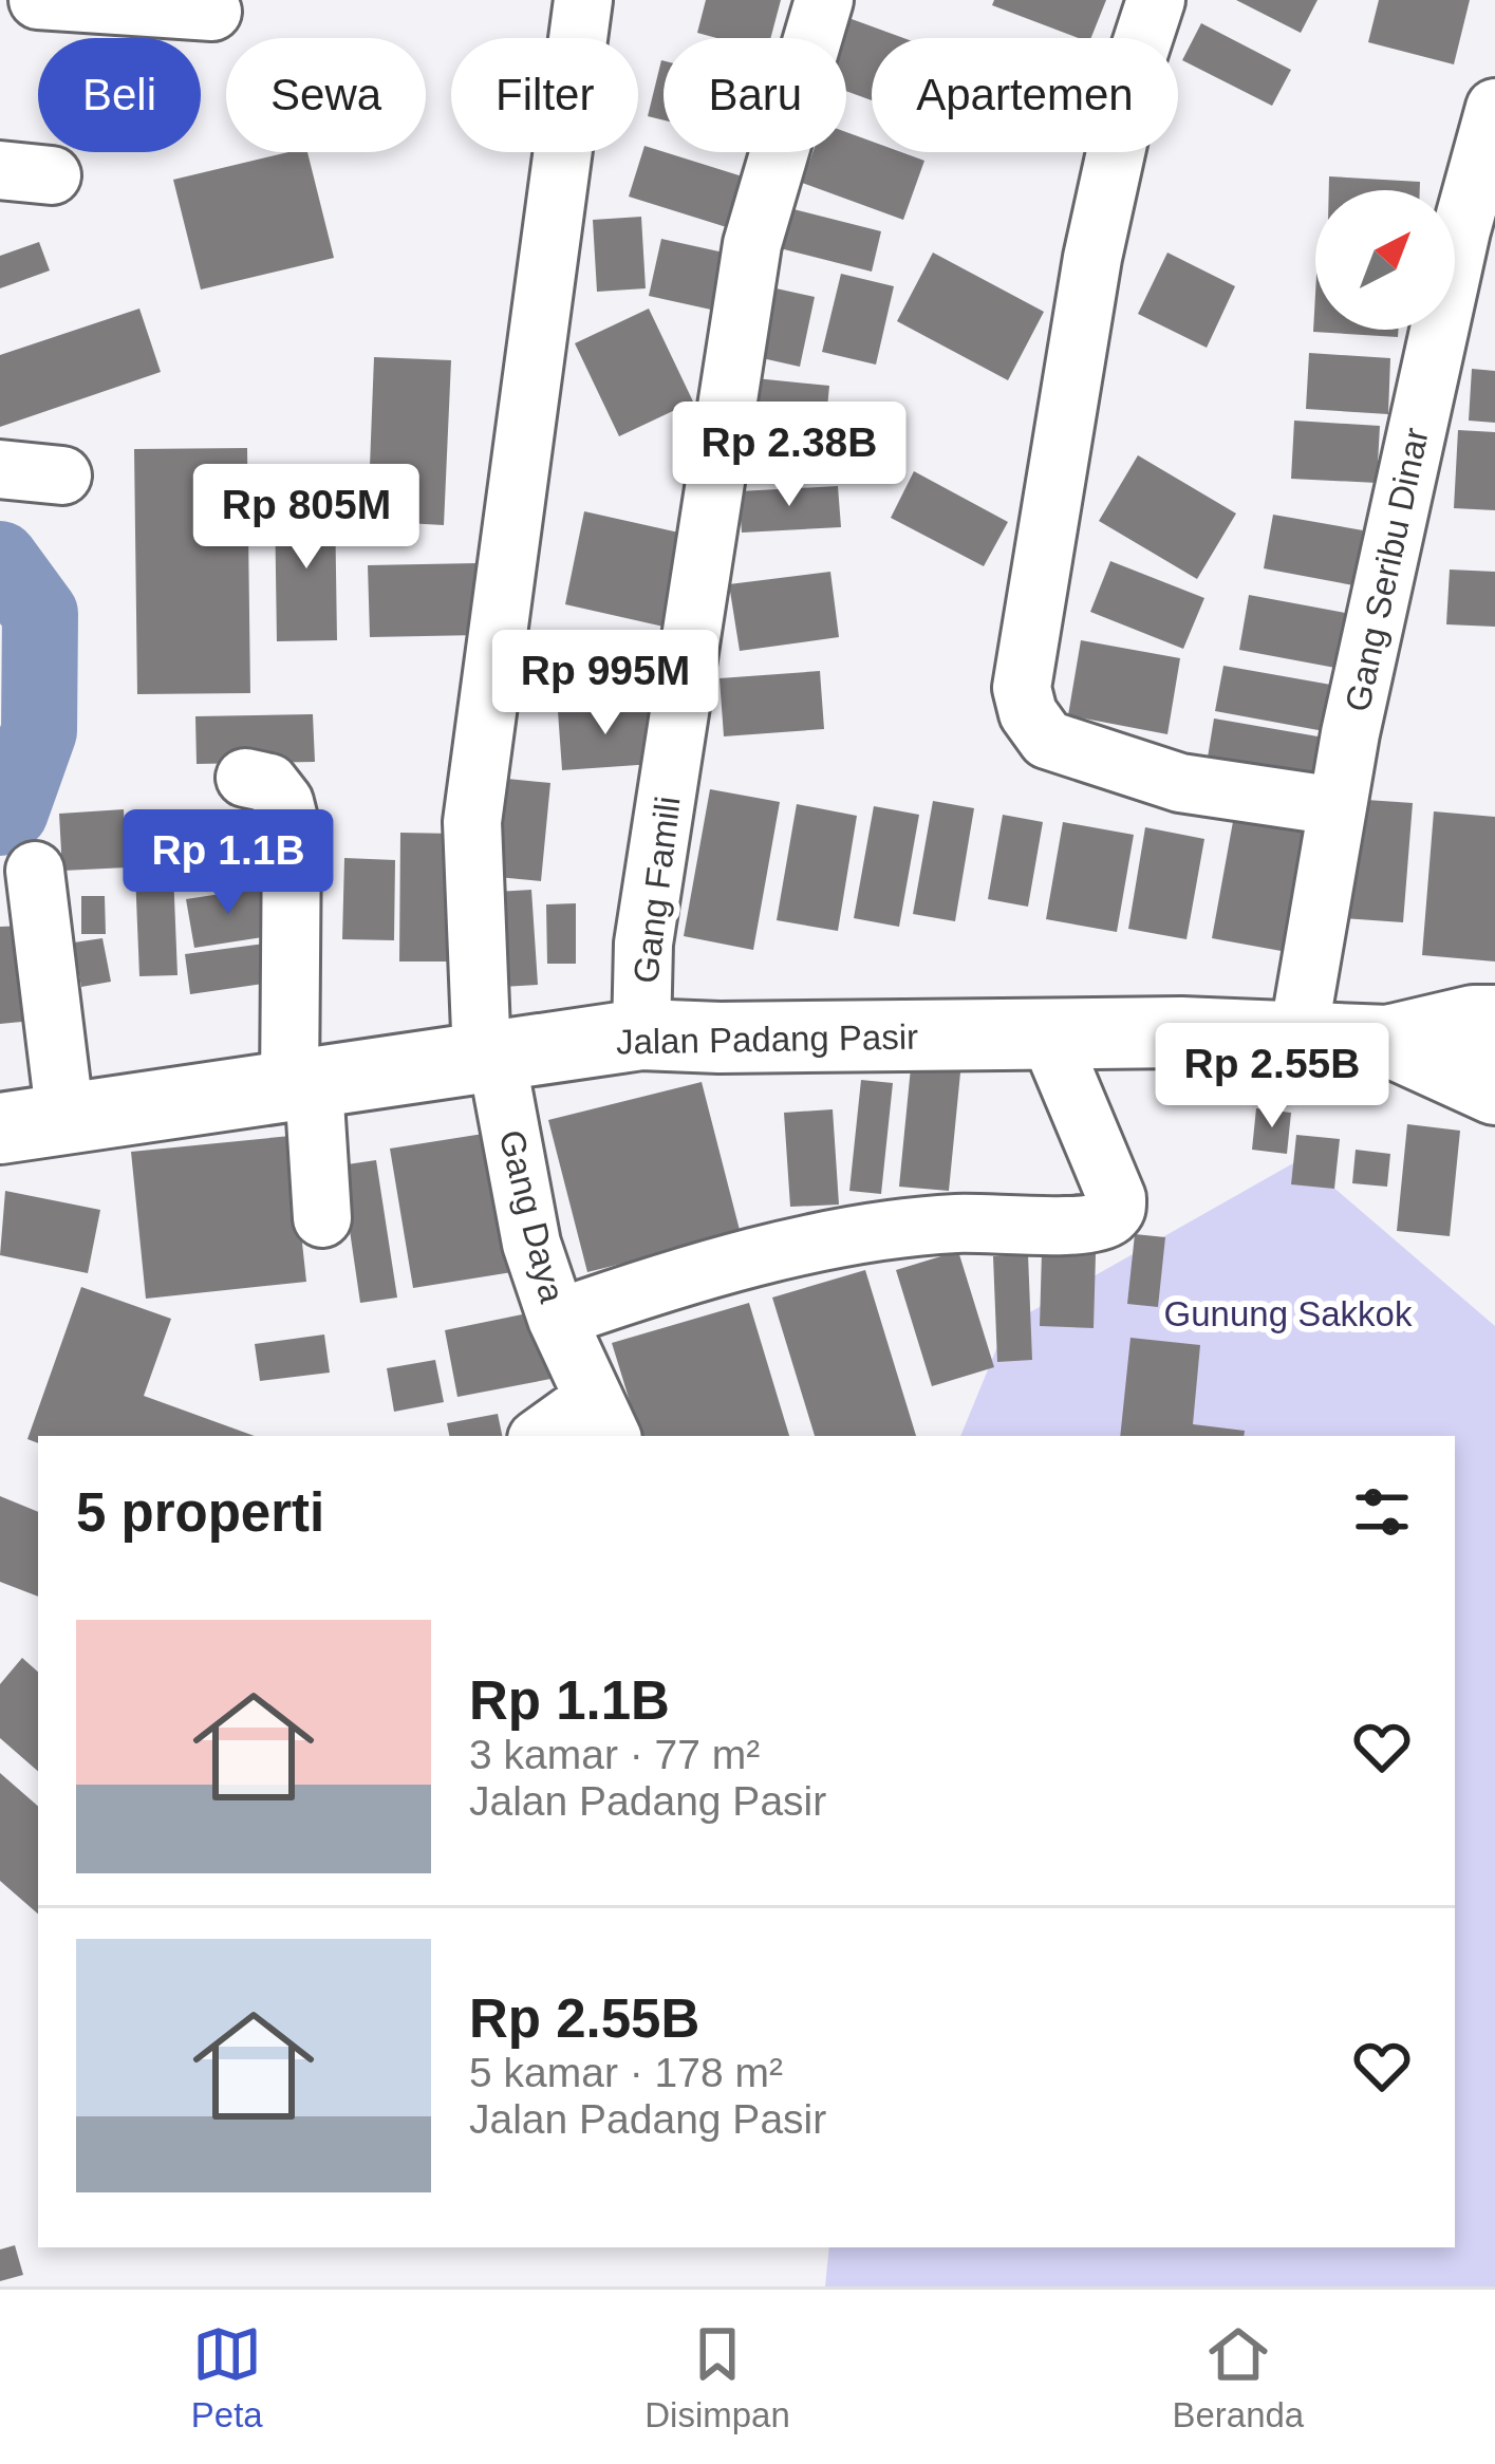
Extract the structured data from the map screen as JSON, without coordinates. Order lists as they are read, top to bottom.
{
  "streets": {
    "highway": ["Jalan Padang Pasir"],
    "street": ["Gang Seribu Dinar", "Gang Famili", "Gang Daya"]
  },
  "crossings": [
    ["Gang Seribu Dinar", "Jalan Padang Pasir"],
    ["Gang Famili", "Jalan Padang Pasir"],
    ["Jalan Padang Pasir", "Gang Daya"]
  ],
  "parks": ["Gunung Sakkok"],
  "north": "top right",
  "page": {
    "chip": [
      "Beli",
      "Sewa",
      "Filter",
      "Baru",
      "Apartemen"
    ],
    "price": [
      "Rp 2.38B",
      "Rp 805M",
      "Rp 995M",
      "Rp 1.1B",
      "Rp 2.55B"
    ],
    "heading": "5 properti",
    "list": [
      {
        "name": "Rp 1.1B",
        "note": "3 kamar · 77 m² · Jalan Padang Pasir"
      },
      {
        "name": "Rp 2.55B",
        "note": "5 kamar · 178 m² · Jalan Padang Pasir"
      }
    ],
    "tabs": ["Peta", "Disimpan", "Beranda"]
  }
}
